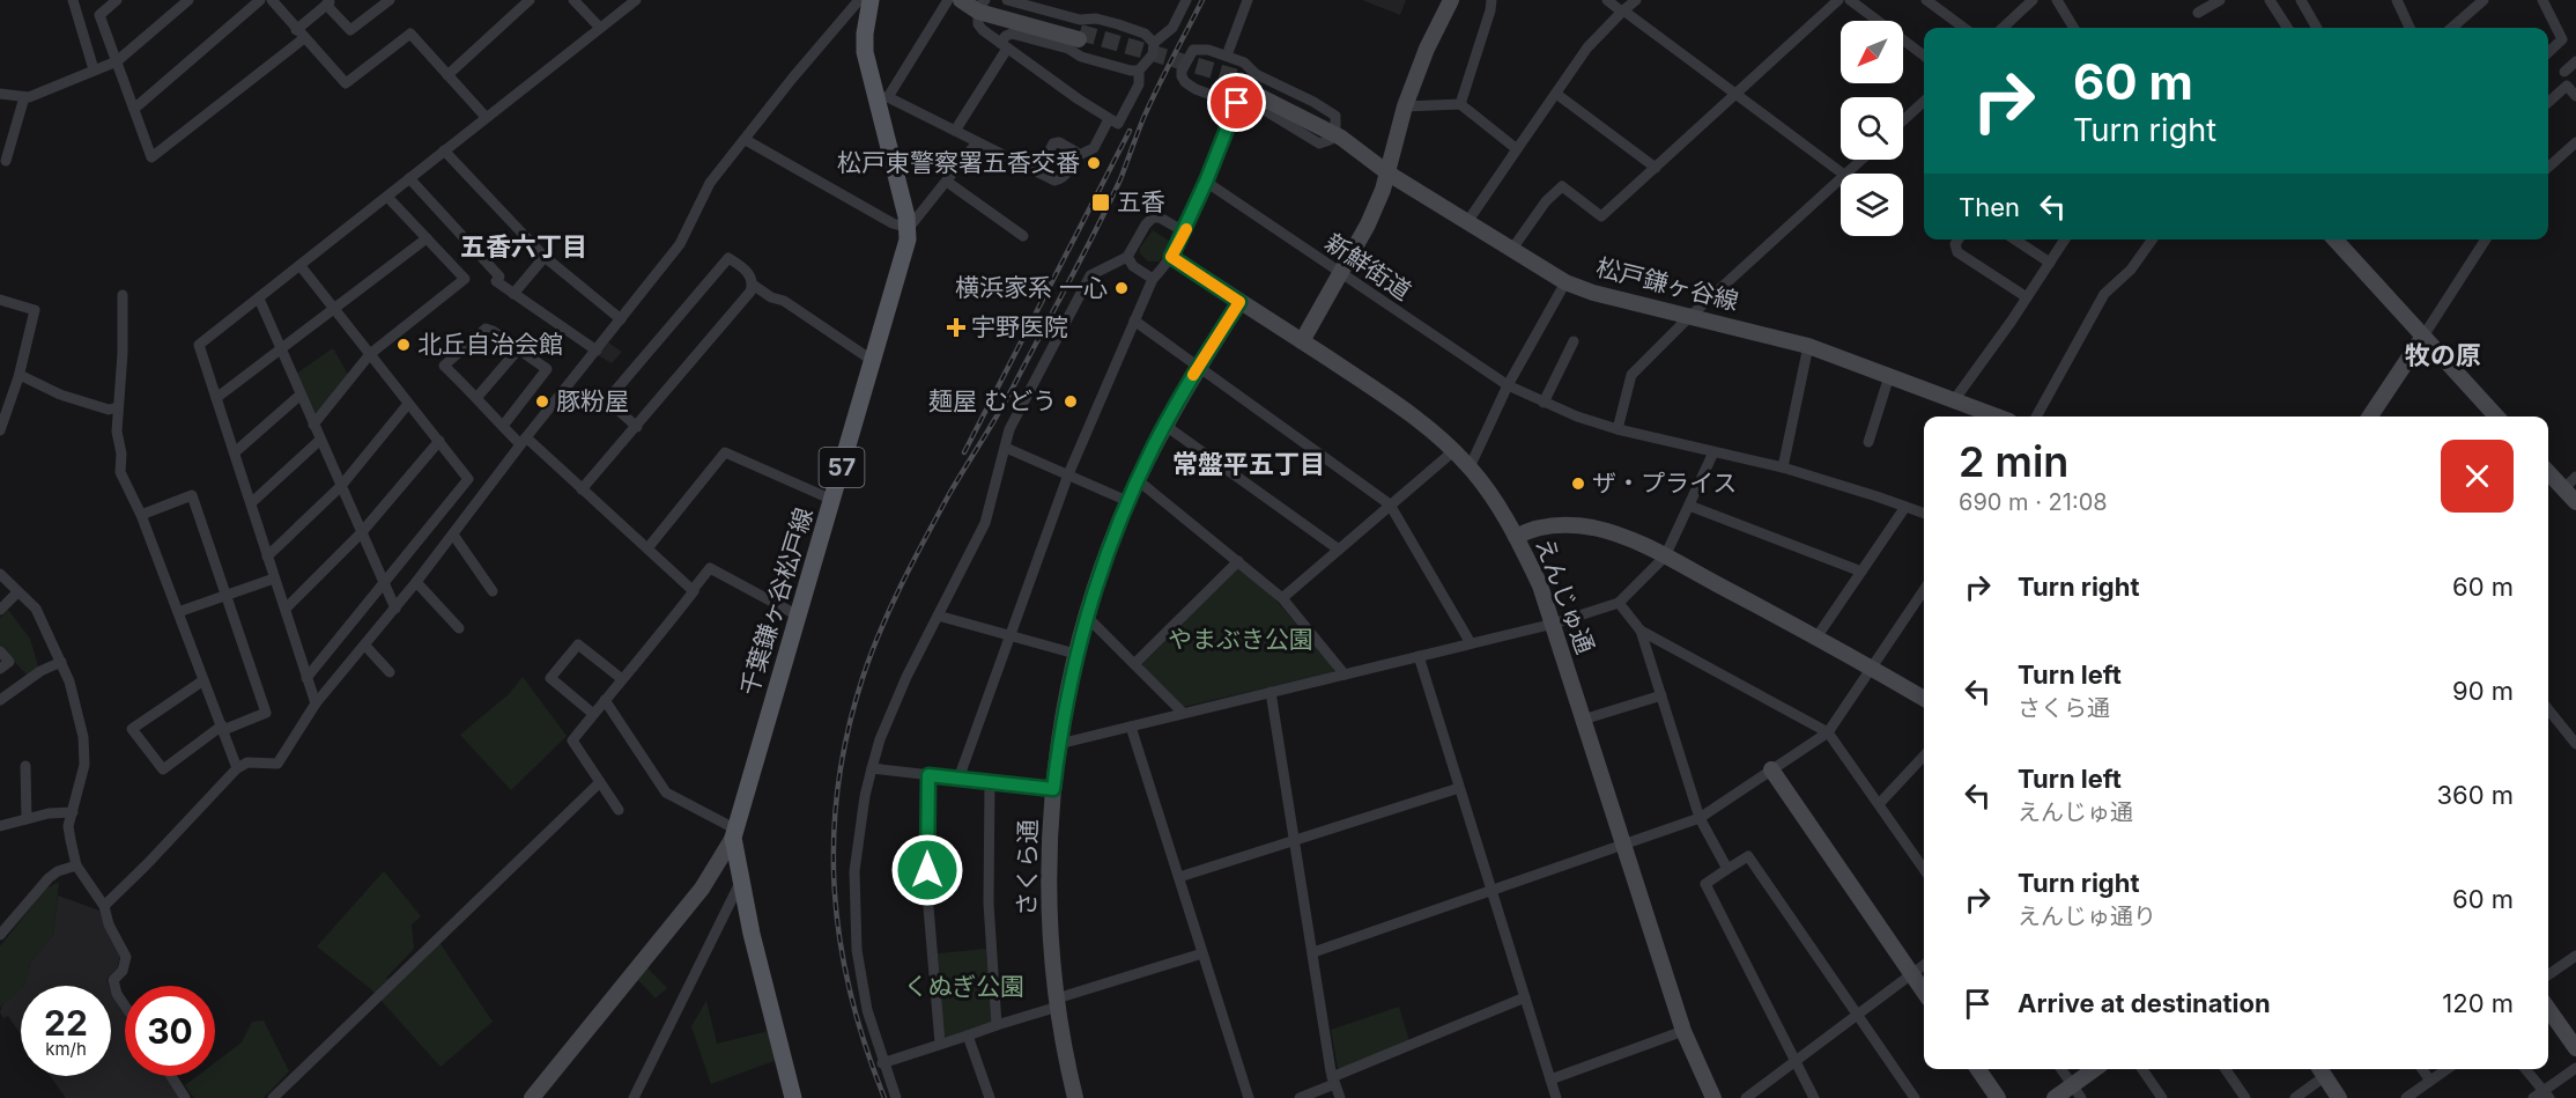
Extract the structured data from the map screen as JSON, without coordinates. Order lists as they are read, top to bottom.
{
  "streets": {
    "main road": ["57", "千葉鎌ヶ谷松戸線"],
    "street": [
      "新鮮街道",
      "松戸鎌ヶ谷線",
      "えんじゅ通",
      "さくら通"
    ]
  },
  "crossings": [
    ["えんじゅ通", "さくら通"]
  ],
  "districts": ["五香六丁目", "牧の原", "常盤平五丁目"],
  "parks": ["やまぶき公園", "くぬぎ公園"],
  "places": {
    "other": [
      "松戸東警察署五香交番",
      "横浜家系 一心",
      "北丘自治会館",
      "豚粉屋",
      "麺屋 むどう",
      "ザ・プライス"
    ],
    "transit": ["五香"],
    "health": ["宇野医院"]
  },
  "north": "bottom left",
  "page": {
    "turn": ["60 m", "Turn right"],
    "then": "Then",
    "heading": ["2 min", "690 m · 21:08"],
    "list": [
      {
        "name": "Turn right",
        "value": "60 m"
      },
      {
        "name": "Turn left",
        "note": "さくら通",
        "value": "90 m"
      },
      {
        "name": "Turn left",
        "note": "えんじゅ通",
        "value": "360 m"
      },
      {
        "name": "Turn right",
        "note": "えんじゅ通り",
        "value": "60 m"
      },
      {
        "name": "Arrive at destination",
        "value": "120 m"
      }
    ],
    "speed": "22 km/h",
    "limit": "30"
  }
}
